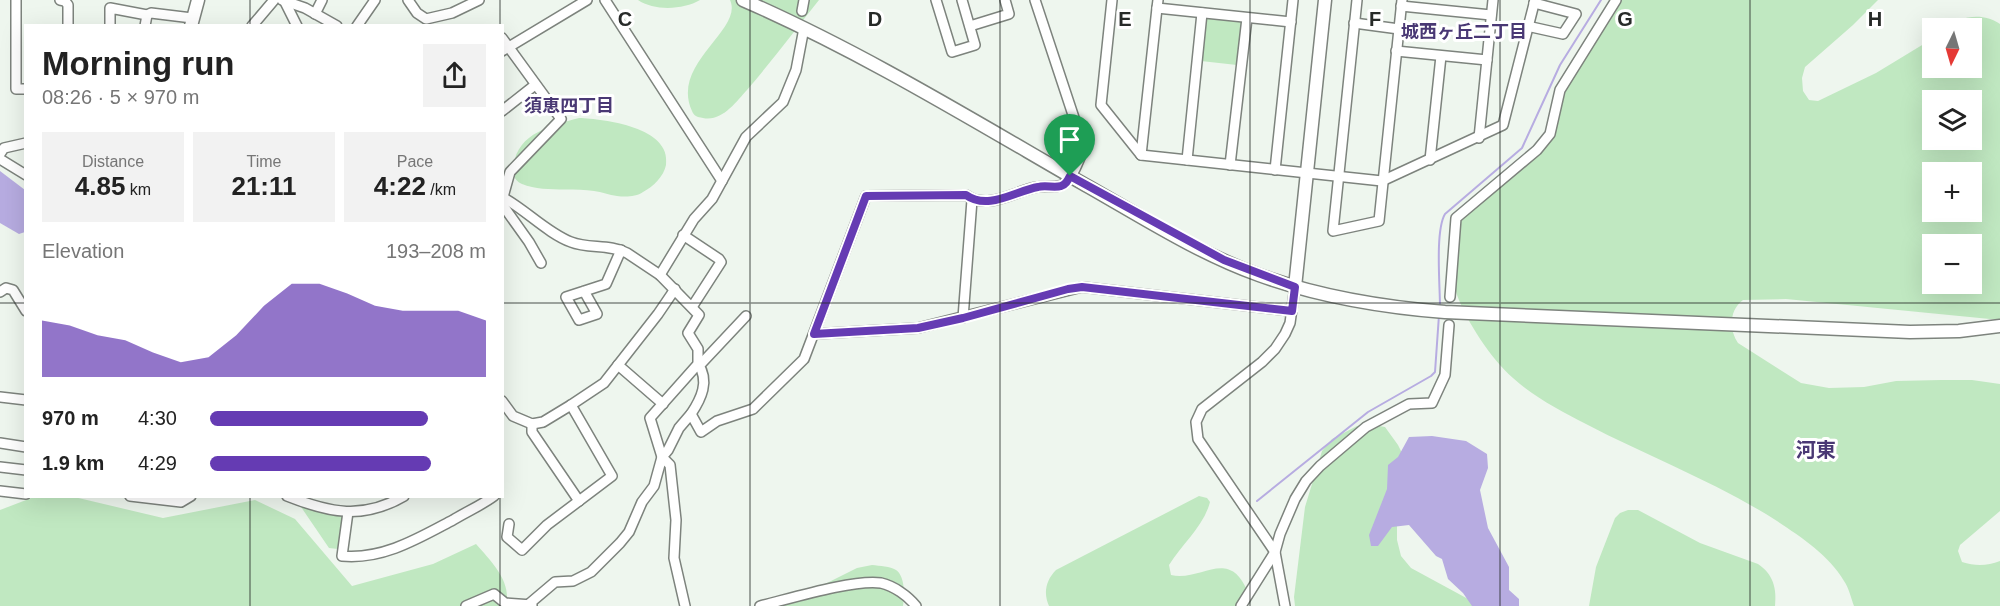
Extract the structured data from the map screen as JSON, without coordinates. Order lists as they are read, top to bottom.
{
  "districts": ["城西ヶ丘二丁目", "須恵四丁目", "河東"],
  "north": "bottom",
  "page": {
    "map_buttons": ["+", "−"],
    "heading": ["Morning run", "08:26 · 5 × 970 m"],
    "stats": [
      ["Distance", "4.85 km"],
      ["Time", "21:11"],
      ["Pace", "4:22 /km"]
    ],
    "chart": ["Elevation", "193–208 m"],
    "list": [
      {
        "name": "970 m",
        "note": "4:30"
      },
      {
        "name": "1.9 km",
        "note": "4:29"
      }
    ]
  },
  "grid": {
    "columns": [
      "C",
      "D",
      "E",
      "F",
      "G",
      "H"
    ]
  }
}
